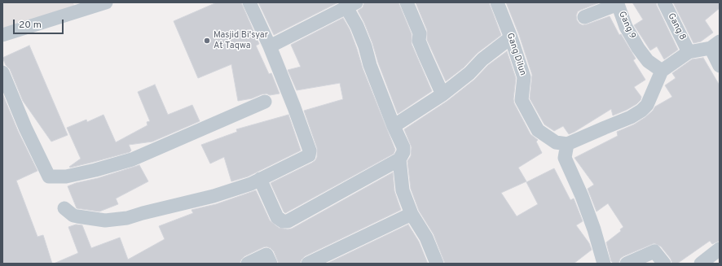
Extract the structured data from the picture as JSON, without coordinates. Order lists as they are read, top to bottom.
{
  "streets": {
    "street": ["Gang 9", "Gang 8", "Gang Dilun"]
  },
  "places": ["Masjid Bi'syar At Taqwa"],
  "scale_bar": "20 m"
}
